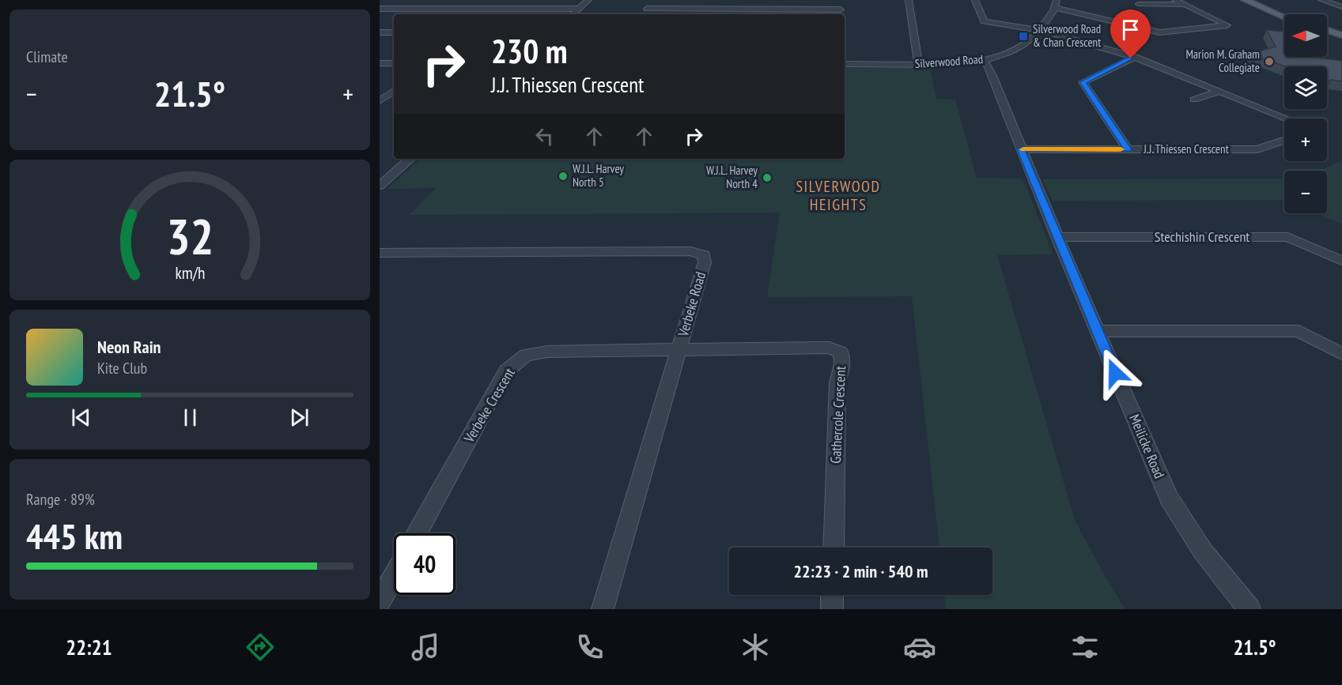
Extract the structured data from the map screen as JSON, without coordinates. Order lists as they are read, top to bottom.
{
  "streets": {
    "street": [
      "Silverwood Road",
      "J.J. Thiessen Crescent",
      "Stechishin Crescent",
      "Verbeke Road",
      "Verbeke Crescent",
      "Gathercole Crescent",
      "Meilicke Road"
    ]
  },
  "crossings": [
    ["Silverwood Road", "Meilicke Road"],
    ["J.J. Thiessen Crescent", "Meilicke Road"],
    ["Stechishin Crescent", "Meilicke Road"],
    ["Verbeke Road", "Verbeke Crescent"],
    ["Verbeke Road", "Gathercole Crescent"],
    ["Verbeke Crescent", "Gathercole Crescent"]
  ],
  "districts": ["SILVERWOOD HEIGHTS"],
  "places": {
    "transit": ["Silverwood Road & Chan Crescent"],
    "other": ["Marion M. Graham Collegiate", "W.J.L. Harvey North 5", "W.J.L. Harvey North 4"]
  },
  "north": "left",
  "page": {
    "tile": [
      "Climate",
      ["Range · 89%", "445 km"]
    ],
    "map_buttons": ["+", "−"],
    "turn": ["230 m", "J.J. Thiessen Crescent"],
    "heat": ["−", "21.5°", "+"],
    "song": ["Neon Rain", "Kite Club"],
    "limit": "40",
    "trip": "22:23 · 2 min · 540 m",
    "tabs": ["22:21", "21.5°"],
    "gauge": ["32", "km/h"]
  }
}
